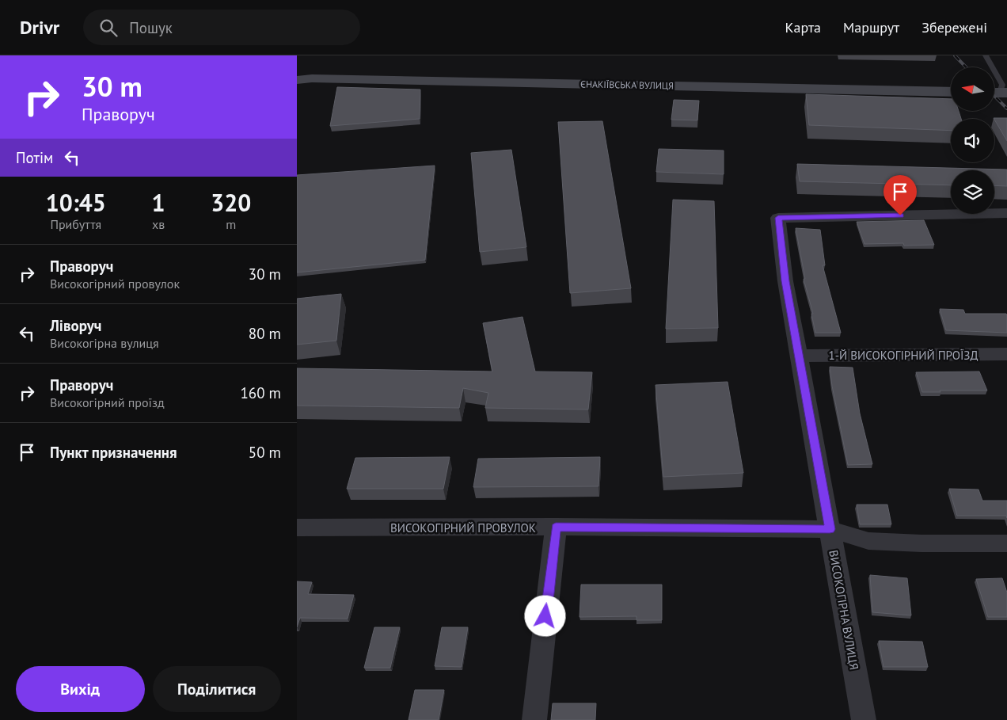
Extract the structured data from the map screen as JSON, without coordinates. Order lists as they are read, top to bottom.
{
  "streets": {
    "street": [
      "ЄНАКІЇВСЬКА ВУЛИЦЯ",
      "1-Й ВИСОКОГІРНИЙ ПРОЇЗД",
      "ВИСОКОГІРНИЙ ПРОВУЛОК",
      "ВИСОКОГІРНА ВУЛИЦЯ"
    ]
  },
  "crossings": [
    ["1-Й ВИСОКОГІРНИЙ ПРОЇЗД", "ВИСОКОГІРНА ВУЛИЦЯ"],
    ["ВИСОКОГІРНИЙ ПРОВУЛОК", "ВИСОКОГІРНА ВУЛИЦЯ"]
  ],
  "north": "left",
  "page": {
    "header": "Drivr",
    "search": "Пошук",
    "nav": ["Карта", "Маршрут", "Збережені"],
    "turn": ["30 m", "Праворуч"],
    "then": "Потім",
    "eta": [
      "10:45",
      "Прибуття",
      "1",
      "хв",
      "320",
      "m"
    ],
    "list": [
      {
        "name": "Праворуч",
        "note": "Високогірний провулок",
        "value": "30 m"
      },
      {
        "name": "Ліворуч",
        "note": "Високогірна вулиця",
        "value": "80 m"
      },
      {
        "name": "Праворуч",
        "note": "Високогірний проїзд",
        "value": "160 m"
      },
      {
        "name": "Пункт призначення",
        "value": "50 m"
      }
    ],
    "buttons": ["Вихід", "Поділитися"]
  }
}
